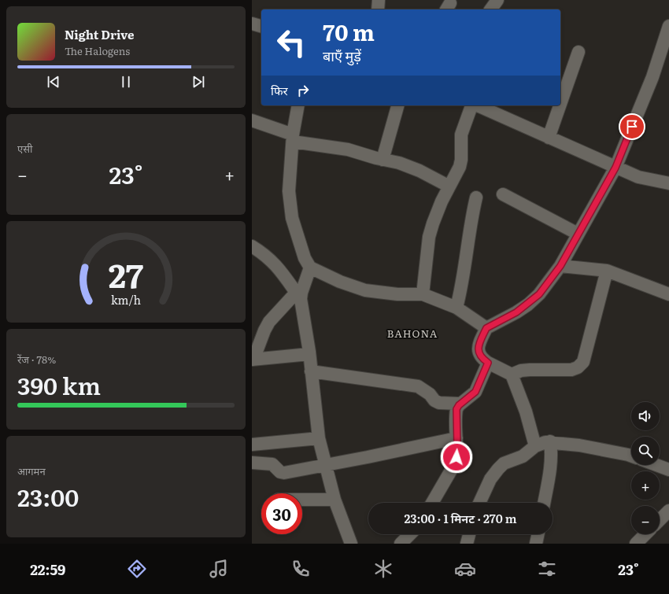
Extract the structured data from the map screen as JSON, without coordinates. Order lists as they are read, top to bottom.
{
  "districts": ["BAHONA"],
  "page": {
    "turn": ["70 m", "बाएँ मुड़ें"],
    "song": ["Night Drive", "The Halogens"],
    "then": "फिर",
    "tile": [
      "एसी",
      ["रेंज · 78%", "390 km"],
      ["आगमन", "23:00"]
    ],
    "heat": ["−", "23°", "+"],
    "map_buttons": ["+", "−"],
    "limit": "30",
    "trip": "23:00 · 1 मिनट · 270 m",
    "tabs": ["22:59", "23°"],
    "gauge": ["27", "km/h"]
  }
}
